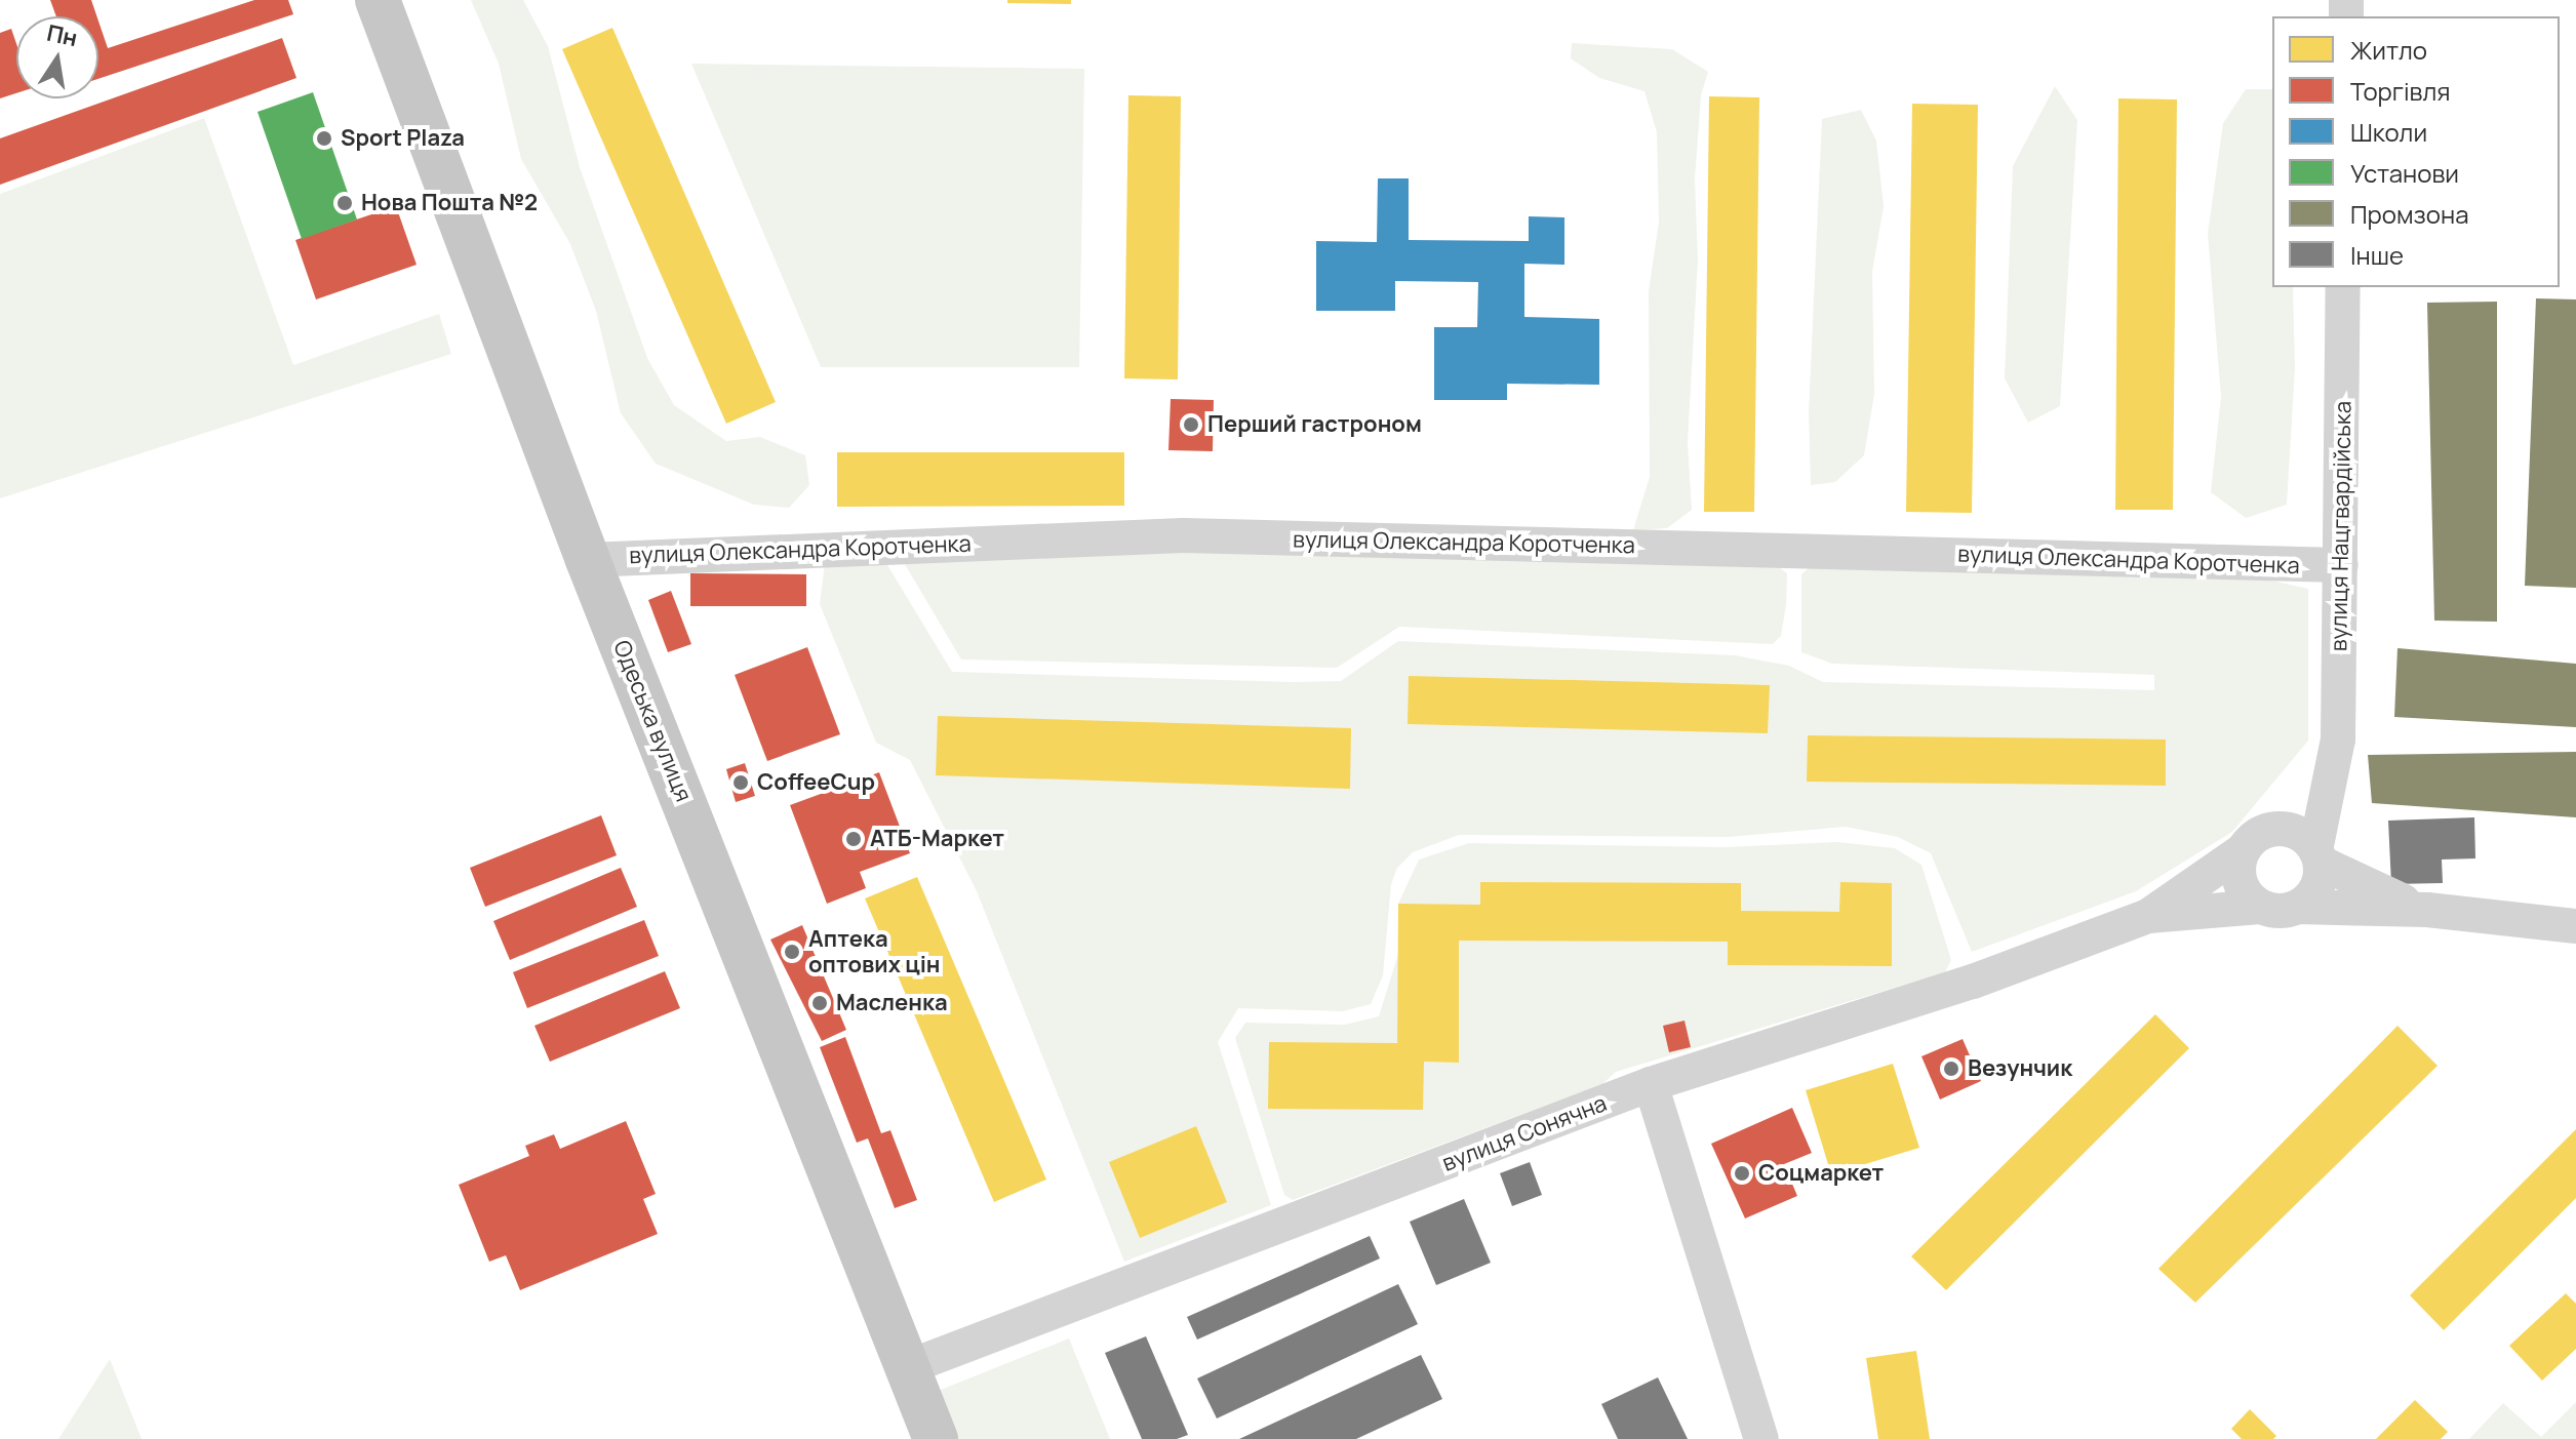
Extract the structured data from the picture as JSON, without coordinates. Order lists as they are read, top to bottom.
{
  "streets": {
    "main road": ["Одеська вулиця"],
    "street": ["вулиця Нацгвардійська", "вулиця Олександра Коротченка", "вулиця Сонячна"]
  },
  "crossings": [
    ["вулиця Нацгвардійська", "вулиця Олександра Коротченка"],
    ["вулиця Нацгвардійська", "вулиця Сонячна"],
    ["вулиця Олександра Коротченка", "Одеська вулиця"],
    ["Одеська вулиця", "вулиця Сонячна"]
  ],
  "places": [
    "Sport Plaza",
    "Нова Пошта №2",
    "Перший гастроном",
    "CoffeeCup",
    "АТБ-Маркет",
    "Аптека оптових цін",
    "Масленка",
    "Везунчик",
    "Соцмаркет"
  ],
  "legend": [
    "Житло",
    "Торгівля",
    "Школи",
    "Установи",
    "Промзона",
    "Інше"
  ],
  "north": "top"
}
